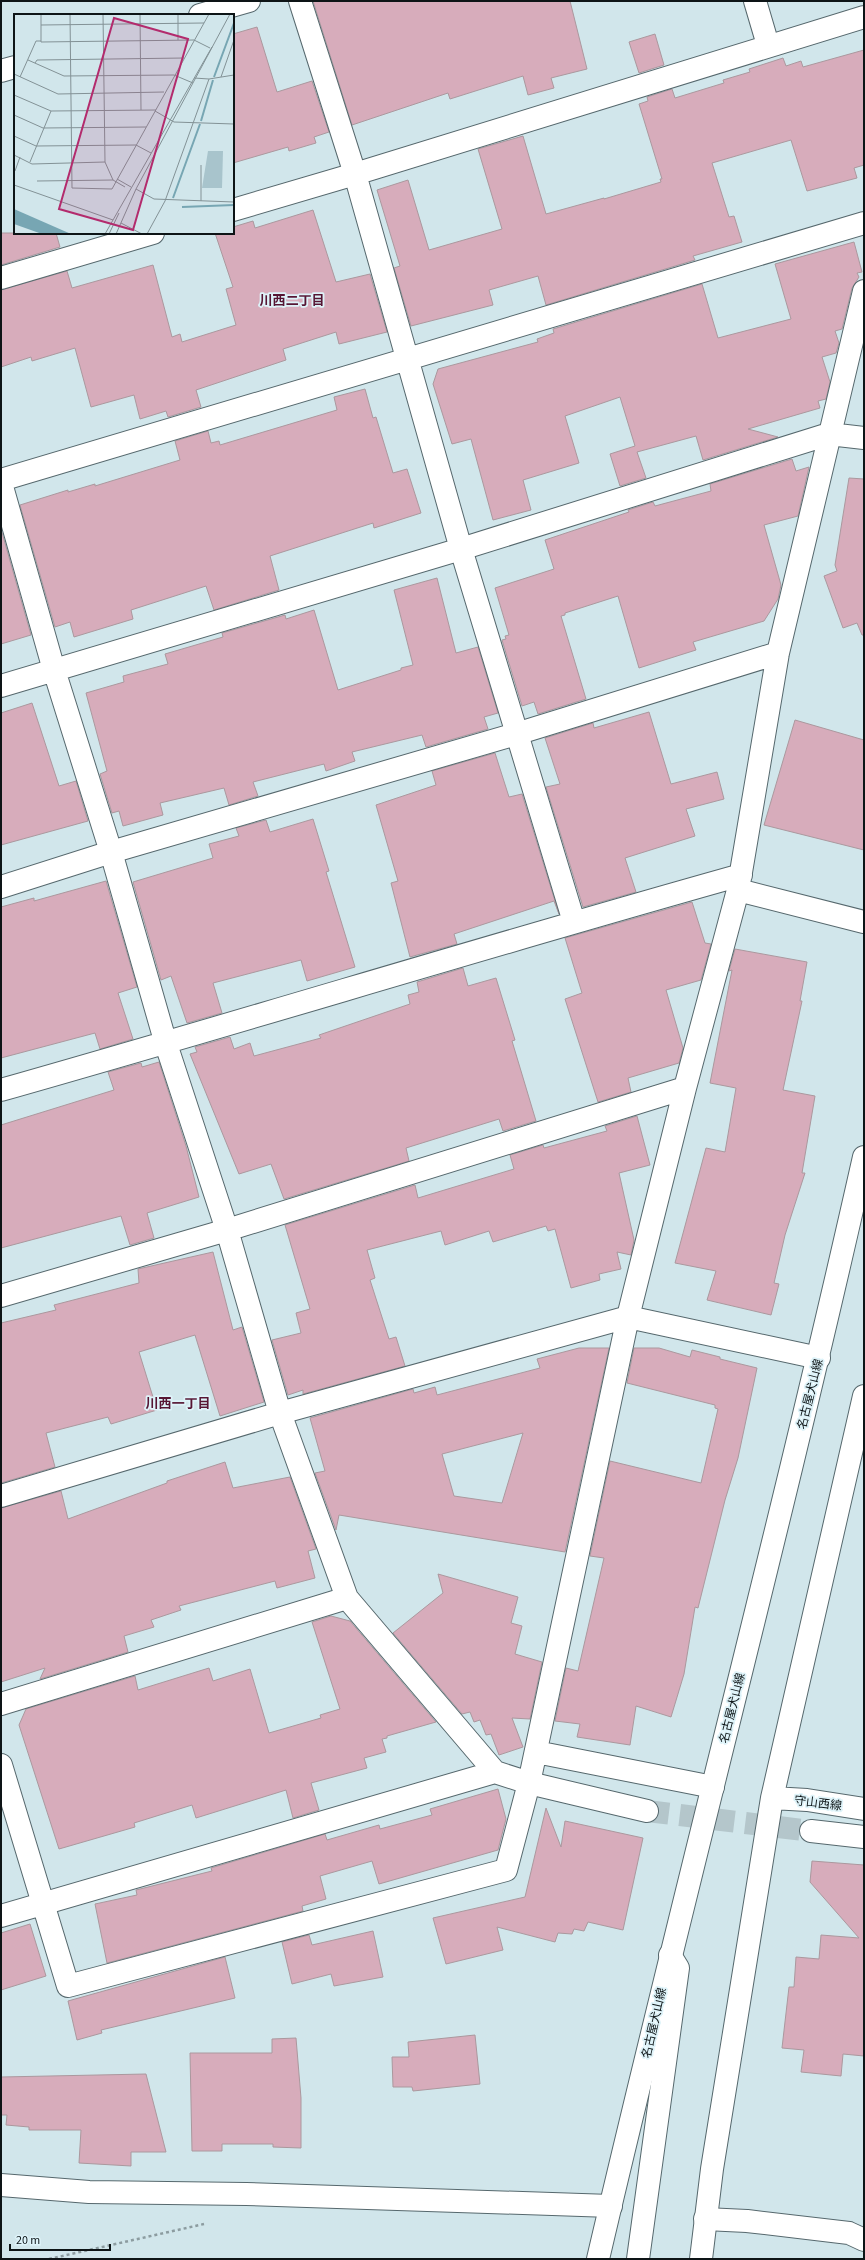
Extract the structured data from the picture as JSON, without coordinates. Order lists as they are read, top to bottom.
{
  "streets": {
    "street": ["名古屋犬山線", "守山西線"]
  },
  "districts": ["川西二丁目", "川西一丁目"],
  "scale_bar": "20 m"
}
